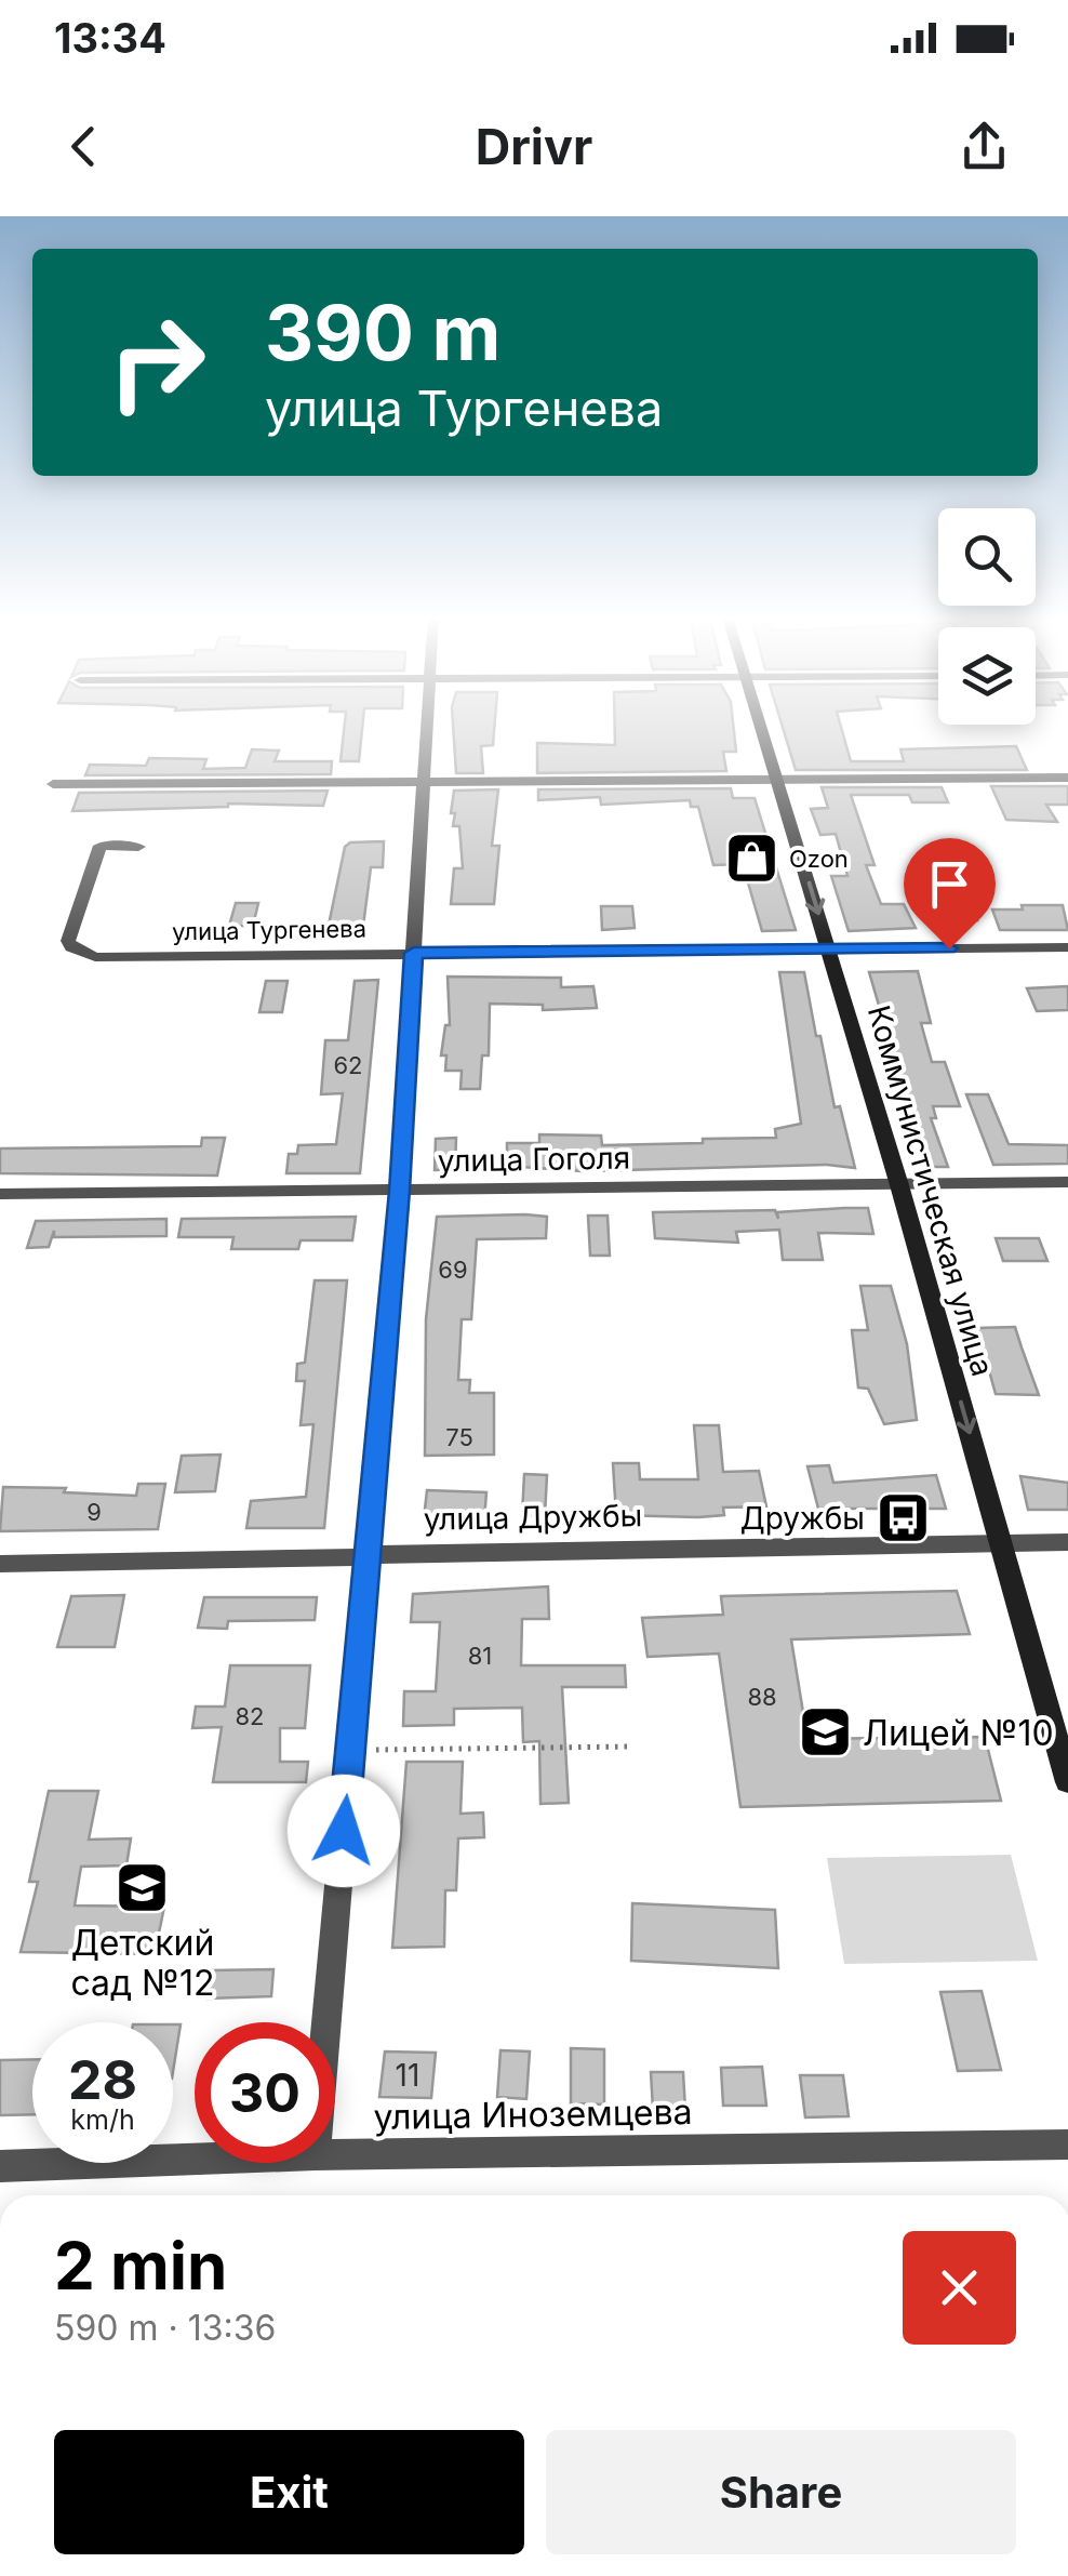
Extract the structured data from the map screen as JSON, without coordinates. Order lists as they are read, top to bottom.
{
  "streets": {
    "street": [
      "улица Тургенева",
      "улица Гоголя",
      "Коммунистическая улица",
      "улица Дружбы",
      "улица Иноземцева"
    ]
  },
  "crossings": [
    ["улица Тургенева", "Коммунистическая улица"],
    ["улица Гоголя", "Коммунистическая улица"],
    ["Коммунистическая улица", "улица Дружбы"]
  ],
  "one_way": ["Коммунистическая улица"],
  "places": {
    "shop": ["Ozon"],
    "bus stop": ["Дружбы"],
    "school or university": ["Лицей №10", "Детский сад №12"]
  },
  "house_numbers": [
    "62",
    "69",
    "75",
    "9",
    "81",
    "88",
    "82",
    "11"
  ],
  "page": {
    "status": "13:34",
    "header": "Drivr",
    "turn": ["390 m", "улица Тургенева"],
    "speed": "28 km/h",
    "limit": "30",
    "heading": ["2 min", "590 m · 13:36"],
    "buttons": ["Exit", "Share"]
  }
}
